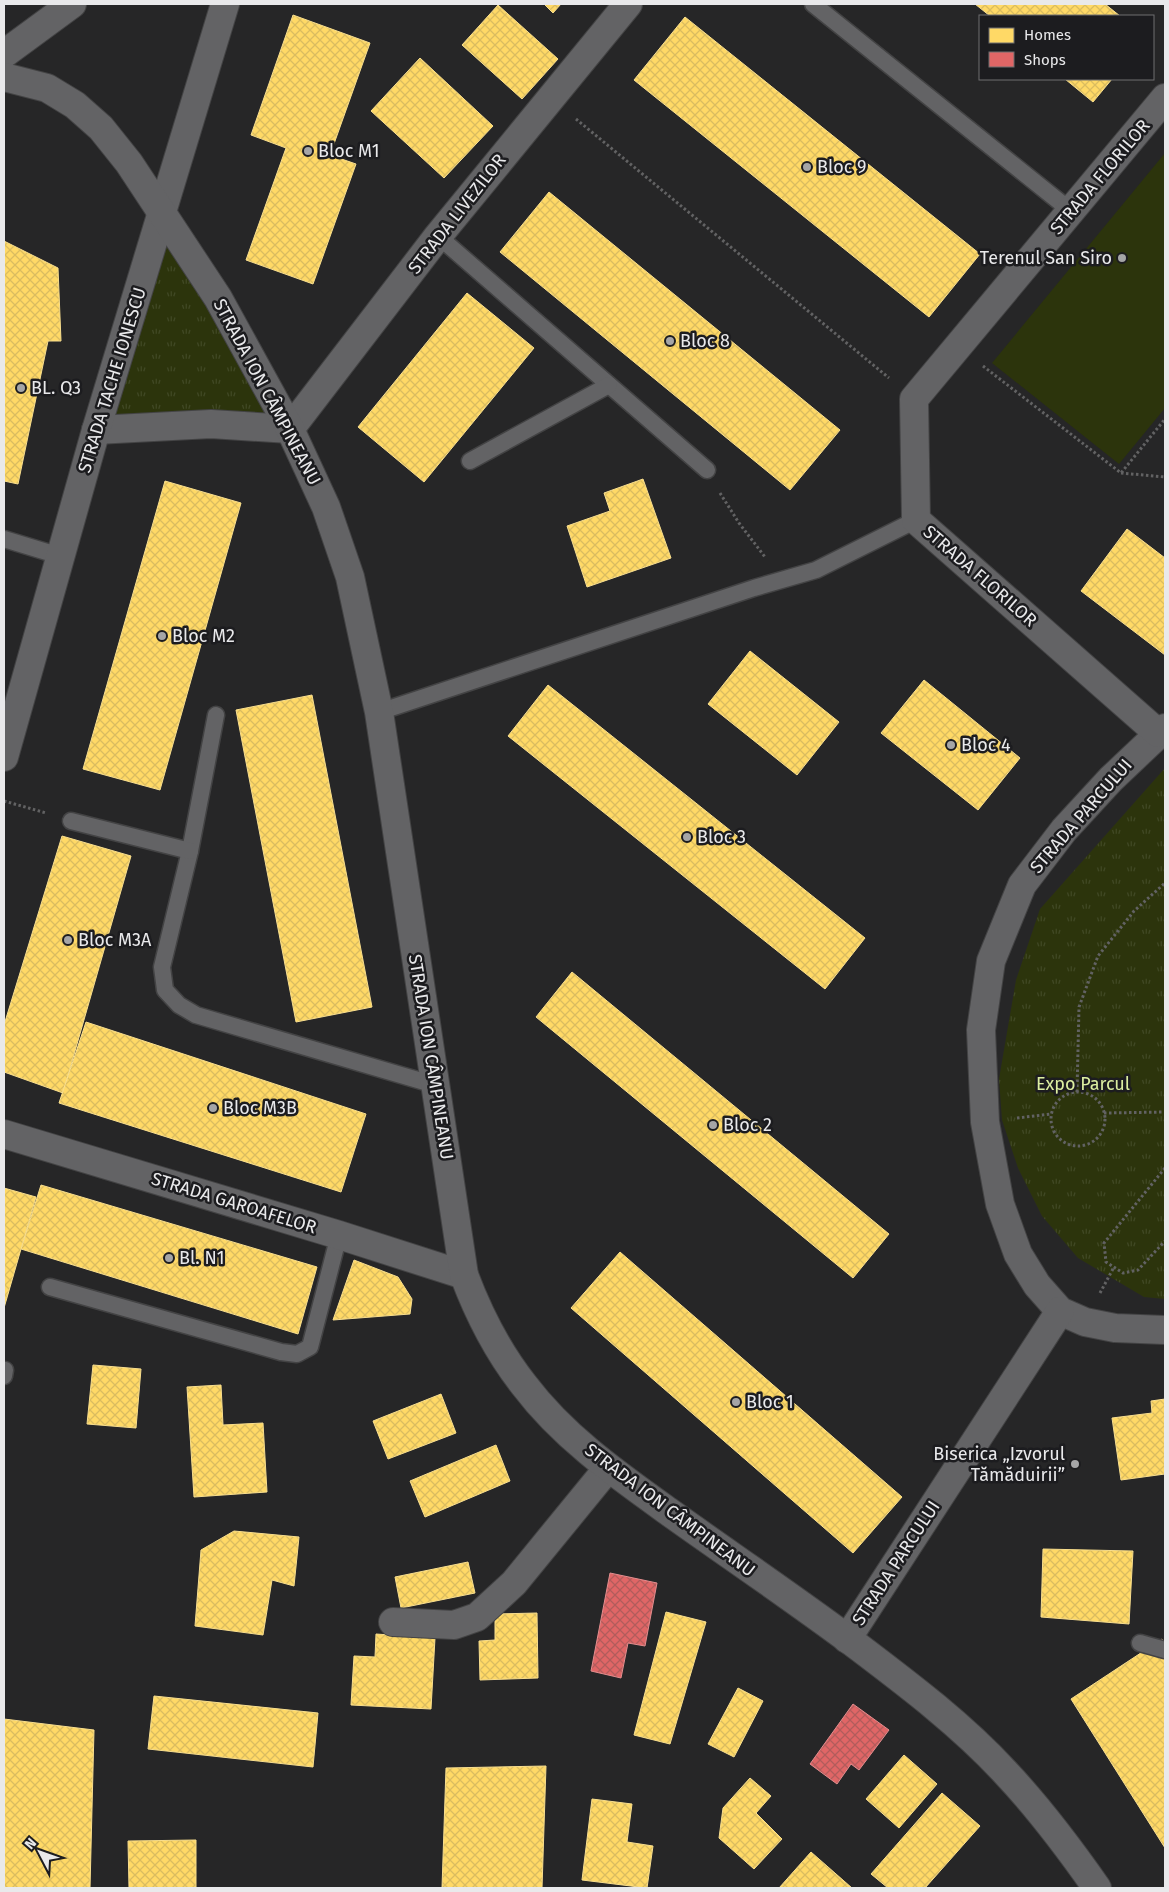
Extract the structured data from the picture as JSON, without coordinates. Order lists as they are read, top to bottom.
{
  "streets": {
    "street": [
      "STRADA FLORILOR",
      "STRADA LIVEZILOR",
      "STRADA TACHE IONESCU",
      "STRADA ION CÂMPINEANU",
      "STRADA PARCULUI",
      "STRADA GAROAFELOR"
    ]
  },
  "crossings": [
    ["STRADA FLORILOR", "STRADA PARCULUI"],
    ["STRADA LIVEZILOR", "STRADA ION CÂMPINEANU"],
    ["STRADA TACHE IONESCU", "STRADA ION CÂMPINEANU"],
    ["STRADA ION CÂMPINEANU", "STRADA PARCULUI"],
    ["STRADA ION CÂMPINEANU", "STRADA GAROAFELOR"]
  ],
  "parks": ["Expo Parcul"],
  "places": [
    "Bloc M1",
    "Bloc 9",
    "Terenul San Siro",
    "Bloc 8",
    "BL. Q3",
    "Bloc M2",
    "Bloc 4",
    "Bloc 3",
    "Bloc M3A",
    "Bloc M3B",
    "Bloc 2",
    "Bl. N1",
    "Bloc 1",
    "Biserica „Izvorul Tămăduirii”"
  ],
  "legend": ["Homes", "Shops"],
  "north": "top left"
}
